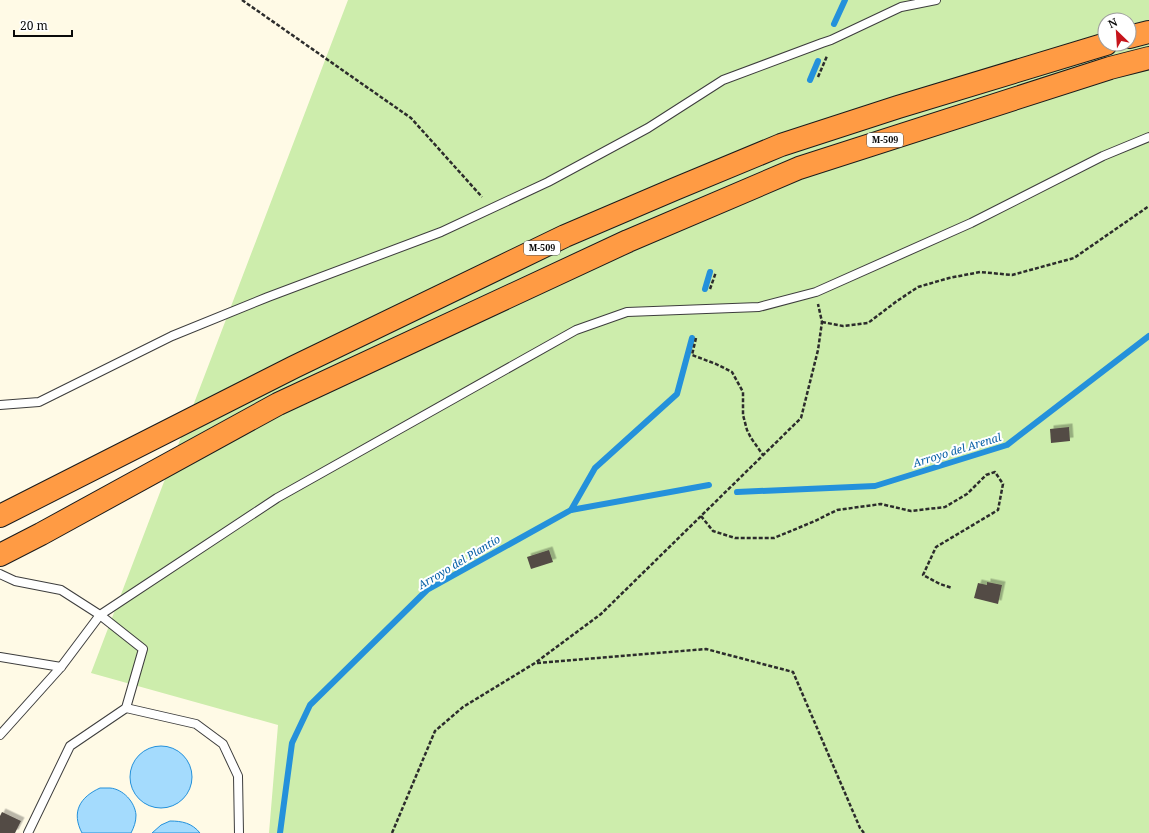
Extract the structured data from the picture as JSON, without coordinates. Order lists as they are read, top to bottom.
{
  "streets": {
    "highway": ["M-509"]
  },
  "water": ["Arroyo del Arenal", "Arroyo del Plantío"],
  "scale_bar": "20 m",
  "north": "top left"
}
